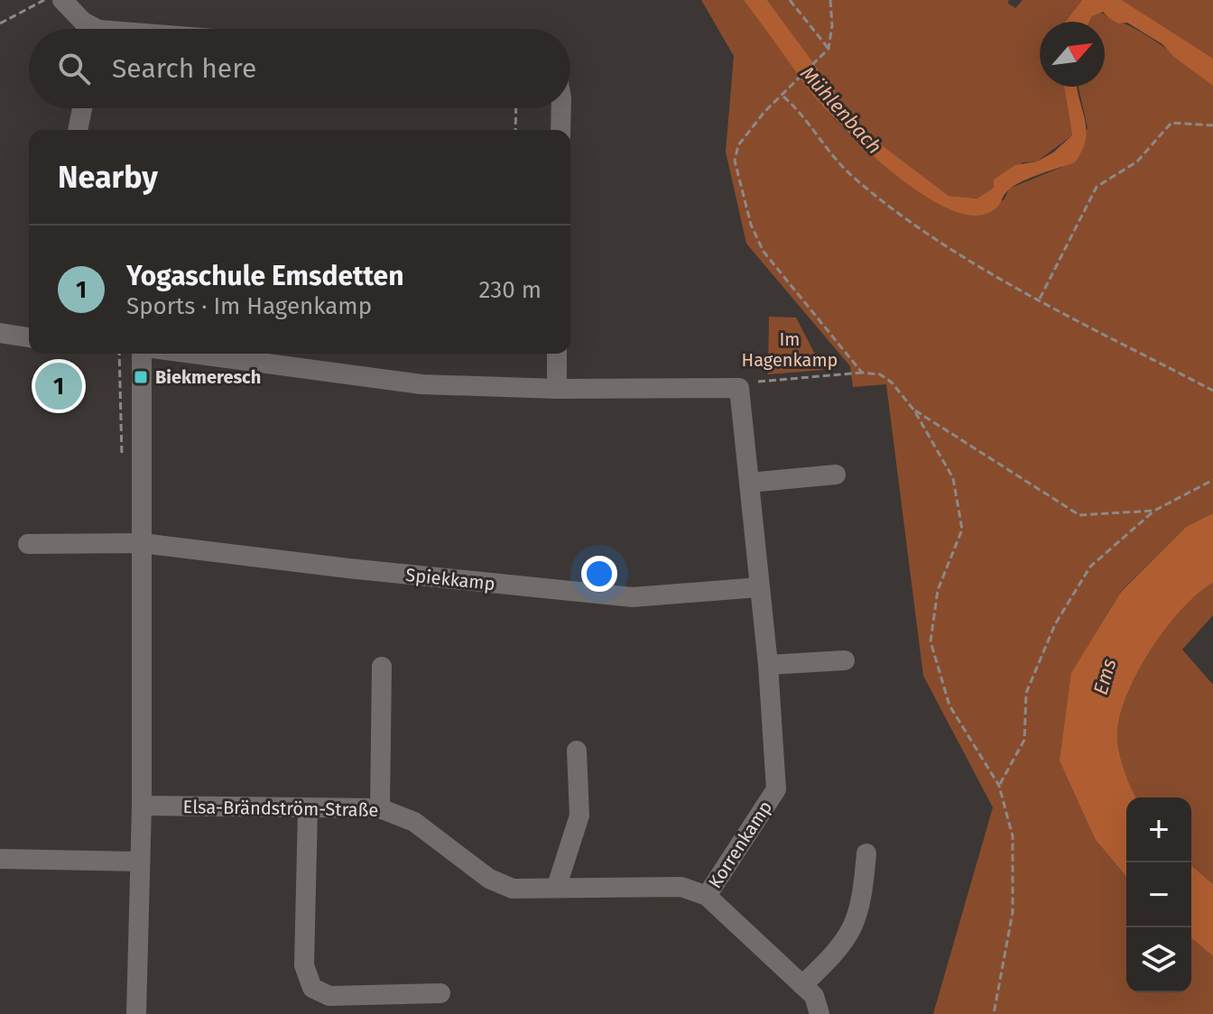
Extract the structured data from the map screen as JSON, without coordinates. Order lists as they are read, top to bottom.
{
  "streets": {
    "street": ["Spiekkamp", "Elsa-Brändström-Straße", "Korrenkamp"]
  },
  "crossings": [
    ["Spiekkamp", "Korrenkamp"],
    ["Elsa-Brändström-Straße", "Korrenkamp"]
  ],
  "water": ["Mühlenbach", "Ems"],
  "parks": ["Im Hagenkamp"],
  "places": {
    "transit": ["Biekmeresch"]
  },
  "north": "top right",
  "page": {
    "search": "Search here",
    "heading": "Nearby",
    "list": [
      {
        "mark": "1",
        "name": "Yogaschule Emsdetten",
        "note": "Sports · Im Hagenkamp",
        "value": "230 m"
      }
    ],
    "pins": "1",
    "map_buttons": ["+", "−"]
  }
}
